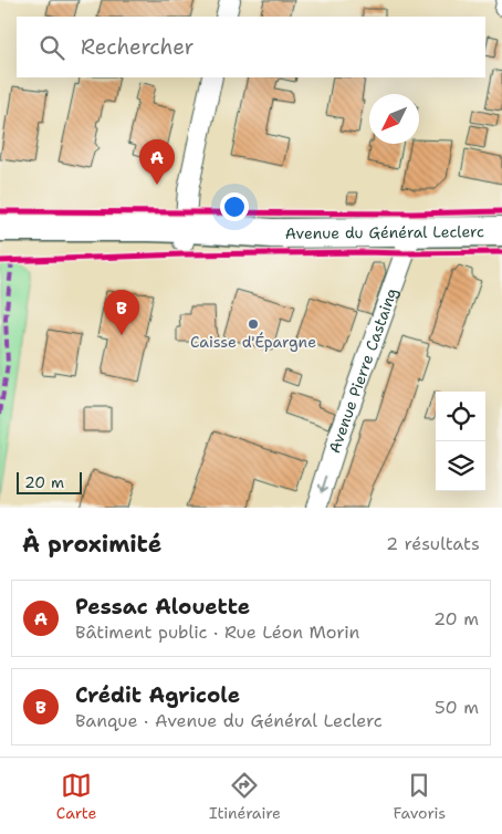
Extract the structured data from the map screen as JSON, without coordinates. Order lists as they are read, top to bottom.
{
  "streets": {
    "main road": ["Avenue du Général Leclerc"],
    "street": ["Avenue Pierre Castaing"]
  },
  "crossings": [
    ["Avenue du Général Leclerc", "Avenue Pierre Castaing"]
  ],
  "one_way": ["Avenue Pierre Castaing"],
  "places": ["Caisse d'Épargne"],
  "scale_bar": "20 m",
  "north": "bottom left",
  "page": {
    "search": "Rechercher",
    "pins": ["A", "B"],
    "scale": "20 m",
    "heading": ["À proximité", "2 résultats"],
    "list": [
      {
        "mark": "A",
        "name": "Pessac Alouette",
        "note": "Bâtiment public · Rue Léon Morin",
        "value": "20 m"
      },
      {
        "mark": "B",
        "name": "Crédit Agricole",
        "note": "Banque · Avenue du Général Leclerc",
        "value": "50 m"
      }
    ],
    "nav": ["Carte", "Itinéraire", "Favoris"]
  }
}
